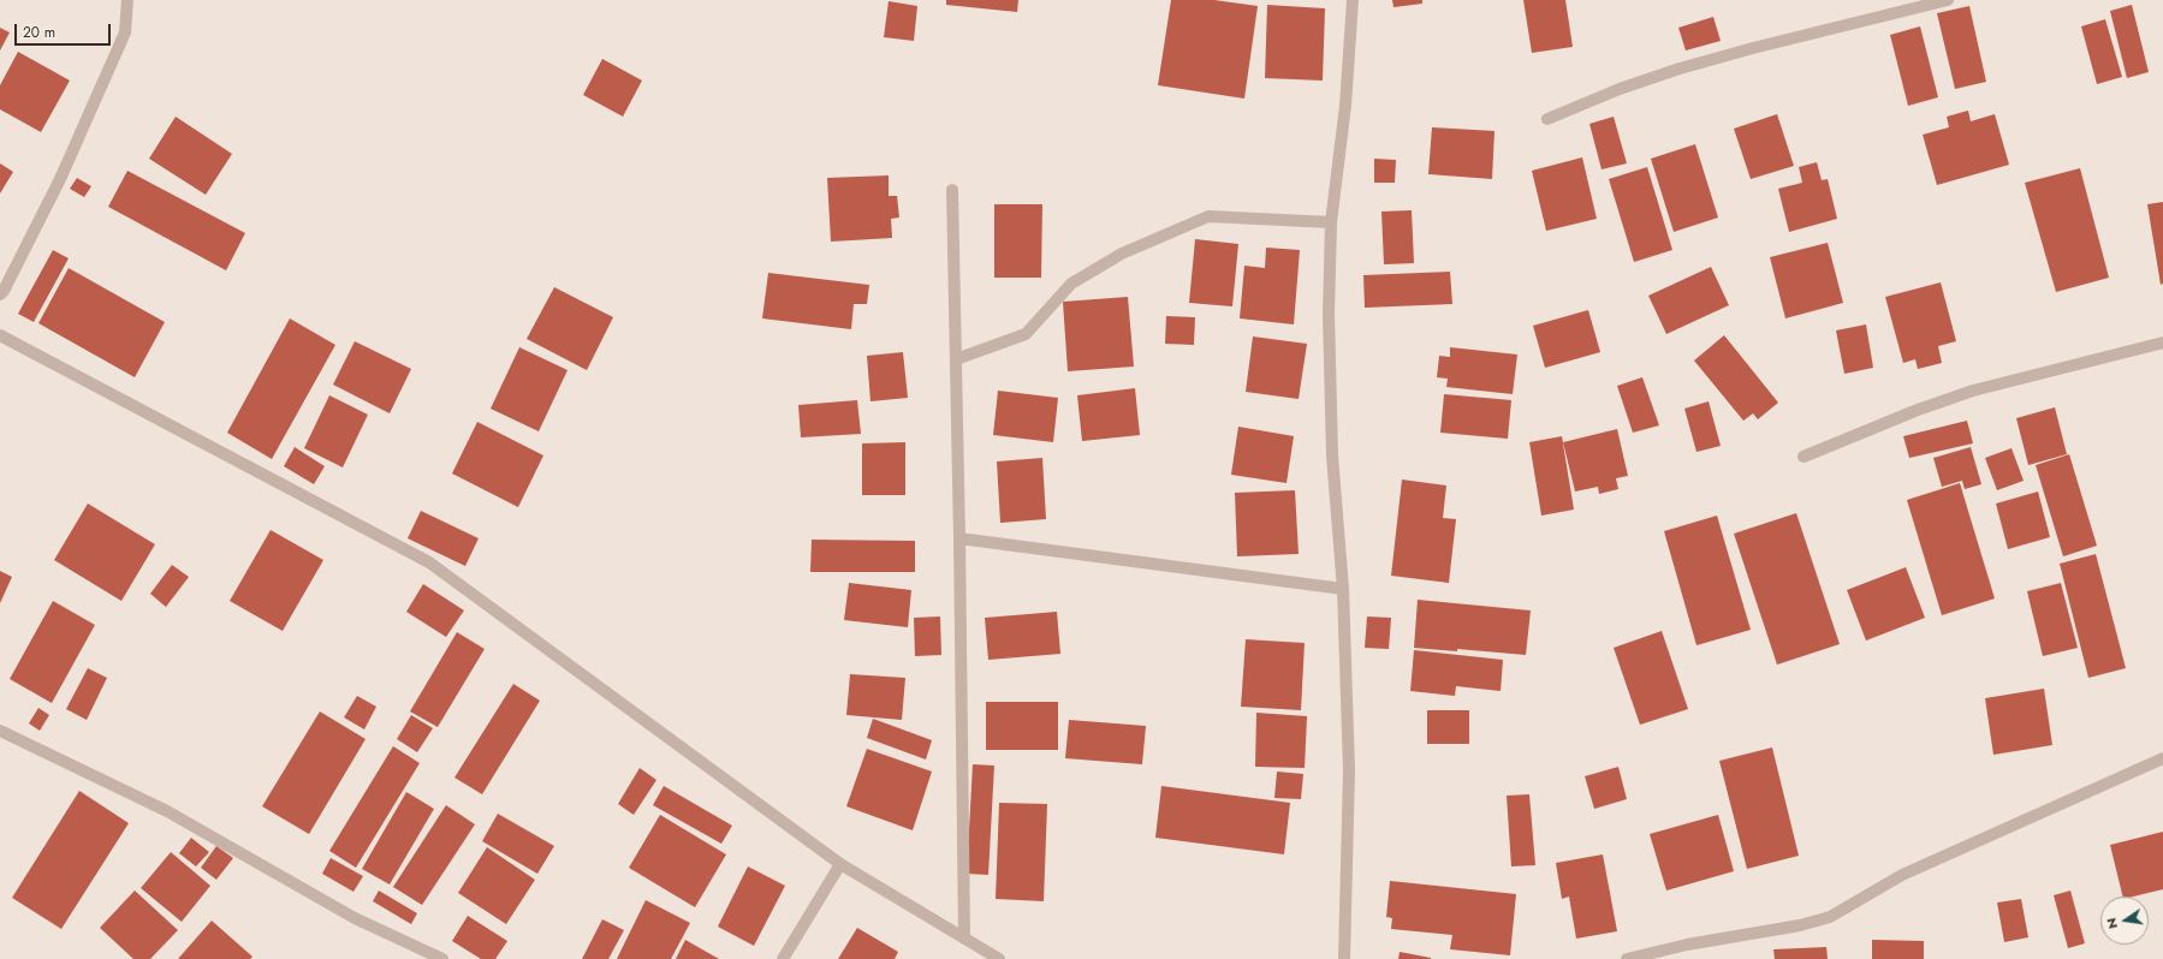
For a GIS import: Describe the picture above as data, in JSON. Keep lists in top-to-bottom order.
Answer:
{
  "scale_bar": "20 m",
  "north": "left"
}
